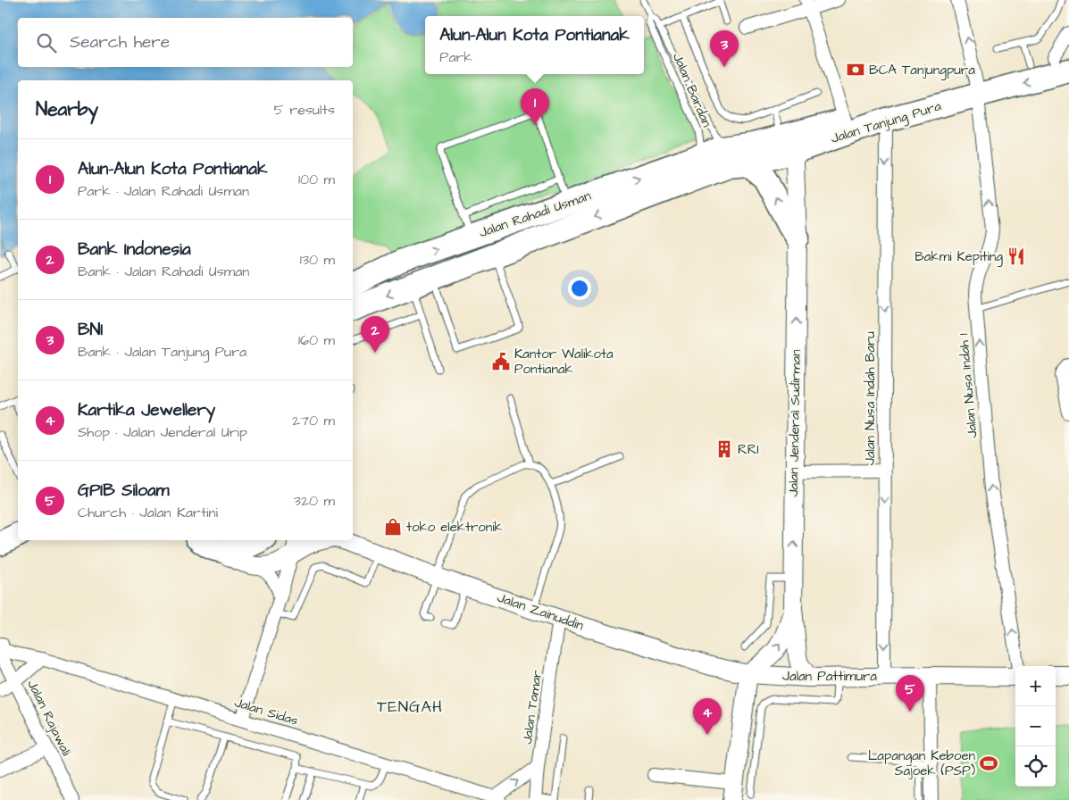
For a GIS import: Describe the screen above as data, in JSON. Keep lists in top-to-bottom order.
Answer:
{
  "streets": {
    "highway": ["Jalan Tanjung Pura", "Jalan Rahadi Usman"],
    "street": [
      "Jalan Nusa Indah 1",
      "Jalan Nusa Indah Baru",
      "Jalan Jenderal Sudirman",
      "Jalan Zainuddin",
      "Jalan Pattimura",
      "Jalan Tamar",
      "Jalan Sidas",
      "Jalan Rajawali"
    ],
    "lane": ["Jalan Bardan"]
  },
  "crossings": [
    ["Jalan Bardan", "Jalan Tanjung Pura"],
    ["Jalan Bardan", "Jalan Rahadi Usman"],
    ["Jalan Tanjung Pura", "Jalan Rahadi Usman"],
    ["Jalan Tanjung Pura", "Jalan Nusa Indah 1"],
    ["Jalan Tanjung Pura", "Jalan Nusa Indah Baru"],
    ["Jalan Tanjung Pura", "Jalan Jenderal Sudirman"],
    ["Jalan Nusa Indah Baru", "Jalan Pattimura"],
    ["Jalan Jenderal Sudirman", "Jalan Zainuddin"],
    ["Jalan Jenderal Sudirman", "Jalan Pattimura"],
    ["Jalan Zainuddin", "Jalan Pattimura"],
    ["Jalan Zainuddin", "Jalan Tamar"],
    ["Jalan Sidas", "Jalan Rajawali"]
  ],
  "one_way": ["Jalan Nusa Indah 1", "Jalan Nusa Indah Baru", "Jalan Jenderal Sudirman"],
  "districts": ["TENGAH"],
  "places": {
    "bank": ["BCA Tanjungpura"],
    "restaurant": ["Bakmi Kepiting"],
    "public building": ["Kantor Walikota Pontianak"],
    "building": ["RRI"],
    "shop": ["toko elektronik"],
    "sports": ["Lapangan Keboen Sajoek (PSP)"]
  },
  "page": {
    "popup": ["Alun-Alun Kota Pontianak", "Park"],
    "search": "Search here",
    "pins": [
      "3",
      "1",
      "2",
      "5",
      "4"
    ],
    "heading": ["Nearby", "5 results"],
    "list": [
      {
        "mark": "1",
        "name": "Alun-Alun Kota Pontianak",
        "note": "Park · Jalan Rahadi Usman",
        "value": "100 m"
      },
      {
        "mark": "2",
        "name": "Bank Indonesia",
        "note": "Bank · Jalan Rahadi Usman",
        "value": "130 m"
      },
      {
        "mark": "3",
        "name": "BNI",
        "note": "Bank · Jalan Tanjung Pura",
        "value": "160 m"
      },
      {
        "mark": "4",
        "name": "Kartika Jewellery",
        "note": "Shop · Jalan Jenderal Urip",
        "value": "270 m"
      },
      {
        "mark": "5",
        "name": "GPIB Siloam",
        "note": "Church · Jalan Kartini",
        "value": "320 m"
      }
    ],
    "map_buttons": ["+", "−"]
  }
}
